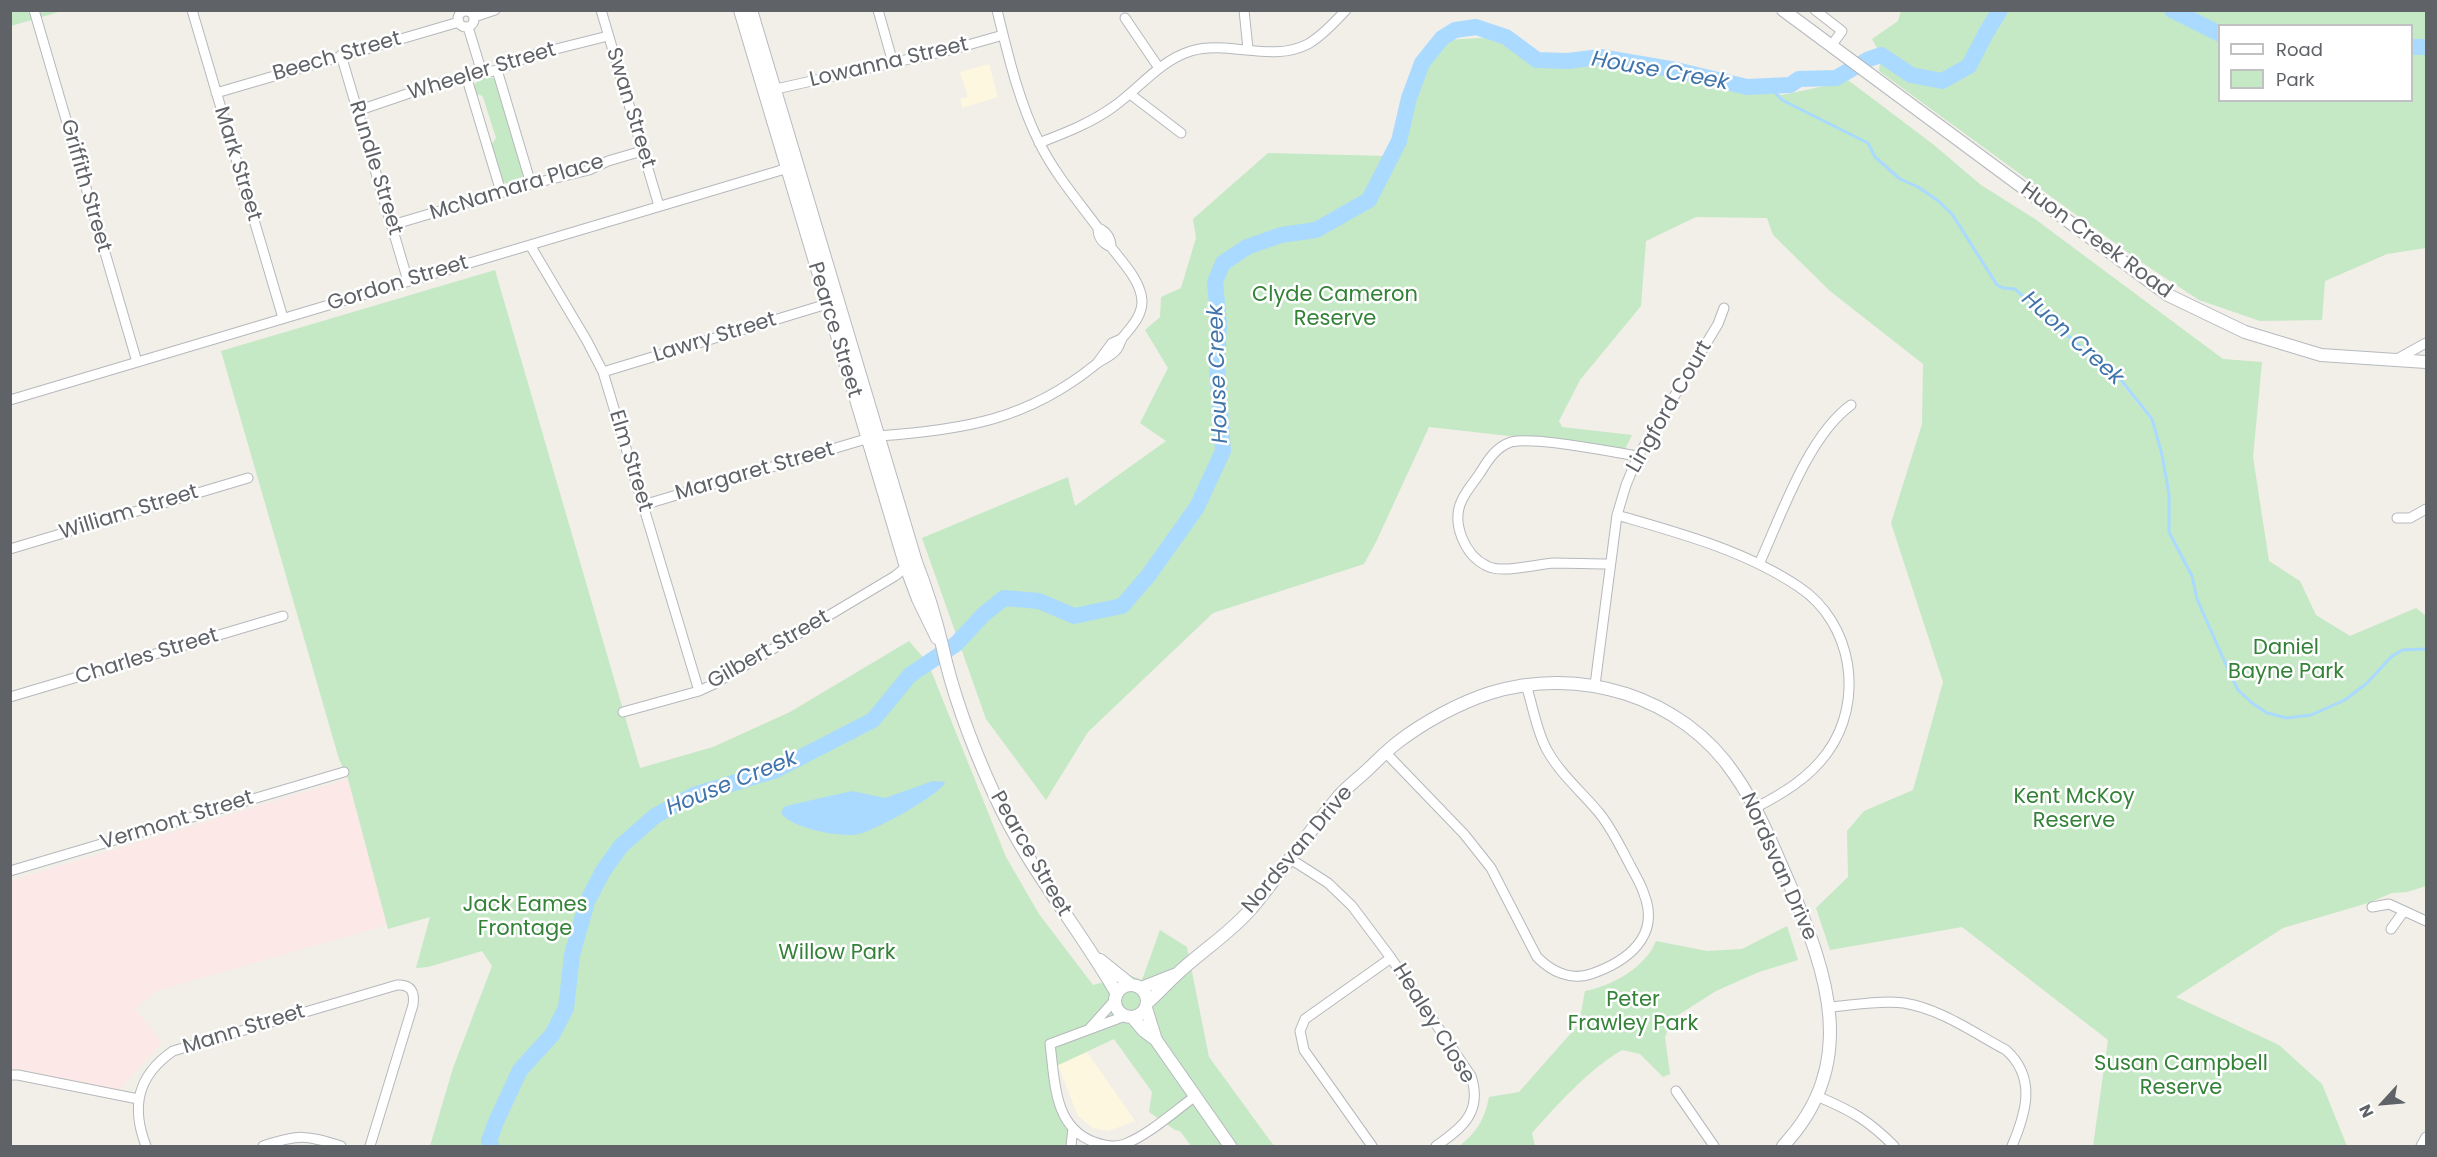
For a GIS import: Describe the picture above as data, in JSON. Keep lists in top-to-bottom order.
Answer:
{
  "streets": {
    "street": [
      "Beech Street",
      "Lowanna Street",
      "Wheeler Street",
      "Swan Street",
      "Mark Street",
      "Rundle Street",
      "Griffith Street",
      "McNamara Place",
      "Huon Creek Road",
      "Gordon Street",
      "Pearce Street",
      "Lawry Street",
      "Lingford Court",
      "Elm Street",
      "Margaret Street",
      "William Street",
      "Gilbert Street",
      "Charles Street",
      "Vermont Street",
      "Nordsvan Drive",
      "Healey Close",
      "Mann Street"
    ]
  },
  "crossings": [
    ["Beech Street", "Mark Street"],
    ["Beech Street", "Rundle Street"],
    ["Lowanna Street", "Pearce Street"],
    ["Lowanna Street", "Margaret Street"],
    ["Wheeler Street", "Swan Street"],
    ["Wheeler Street", "Rundle Street"],
    ["Swan Street", "McNamara Place"],
    ["Swan Street", "Gordon Street"],
    ["Mark Street", "Gordon Street"],
    ["Rundle Street", "McNamara Place"],
    ["Rundle Street", "Gordon Street"],
    ["Griffith Street", "Gordon Street"],
    ["Gordon Street", "Pearce Street"],
    ["Gordon Street", "Elm Street"],
    ["Pearce Street", "Lawry Street"],
    ["Pearce Street", "Margaret Street"],
    ["Pearce Street", "Gilbert Street"],
    ["Pearce Street", "Nordsvan Drive"],
    ["Lawry Street", "Elm Street"],
    ["Lingford Court", "Nordsvan Drive"],
    ["Elm Street", "Margaret Street"],
    ["Elm Street", "Gilbert Street"],
    ["Nordsvan Drive", "Healey Close"]
  ],
  "water": ["House Creek", "Huon Creek"],
  "parks": [
    "Clyde Cameron Reserve",
    "Daniel Bayne Park",
    "Kent McKoy Reserve",
    "Jack Eames Frontage",
    "Willow Park",
    "Peter Frawley Park",
    "Susan Campbell Reserve"
  ],
  "legend": ["Road", "Park"],
  "north": "bottom left"
}
